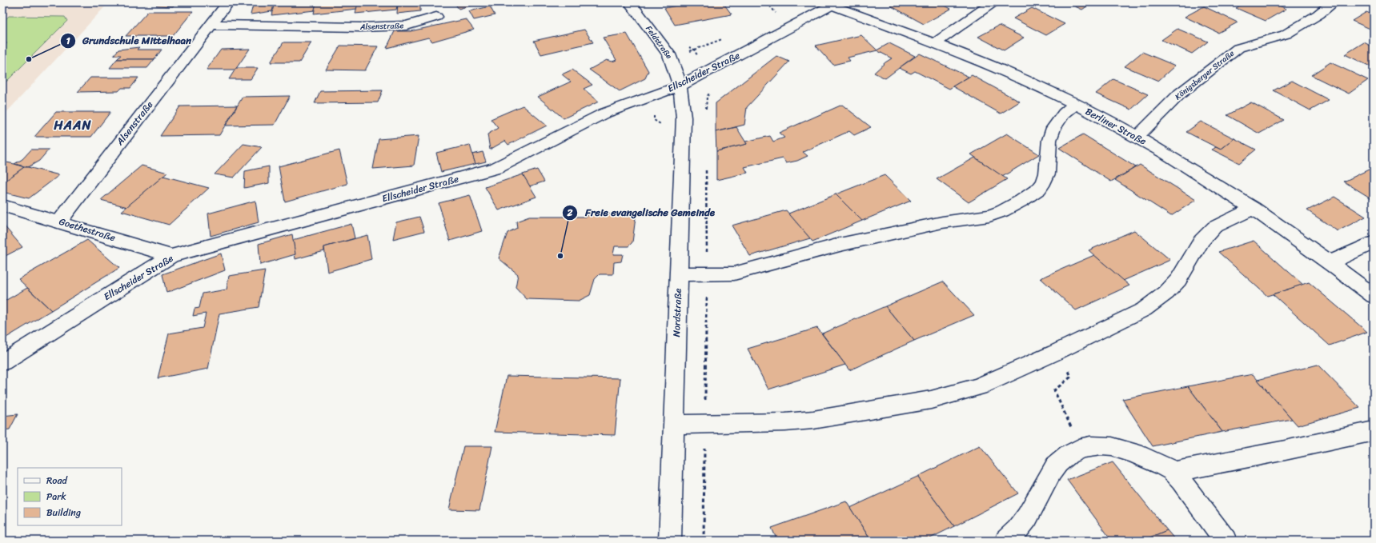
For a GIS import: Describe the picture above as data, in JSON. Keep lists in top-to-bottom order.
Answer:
{
  "streets": {
    "street": [
      "Alsenstraße",
      "Feldstraße",
      "Ellscheider Straße",
      "Königsberger Straße",
      "Berliner Straße",
      "Goethestraße",
      "Nordstraße"
    ]
  },
  "crossings": [
    ["Alsenstraße", "Goethestraße"],
    ["Feldstraße", "Ellscheider Straße"],
    ["Feldstraße", "Nordstraße"],
    ["Ellscheider Straße", "Berliner Straße"],
    ["Ellscheider Straße", "Goethestraße"],
    ["Ellscheider Straße", "Nordstraße"],
    ["Königsberger Straße", "Berliner Straße"]
  ],
  "districts": ["HAAN"],
  "places": ["Grundschule Mittelhaan", "Freie evangelische Gemeinde"],
  "legend": ["Road", "Park", "Building"]
}
